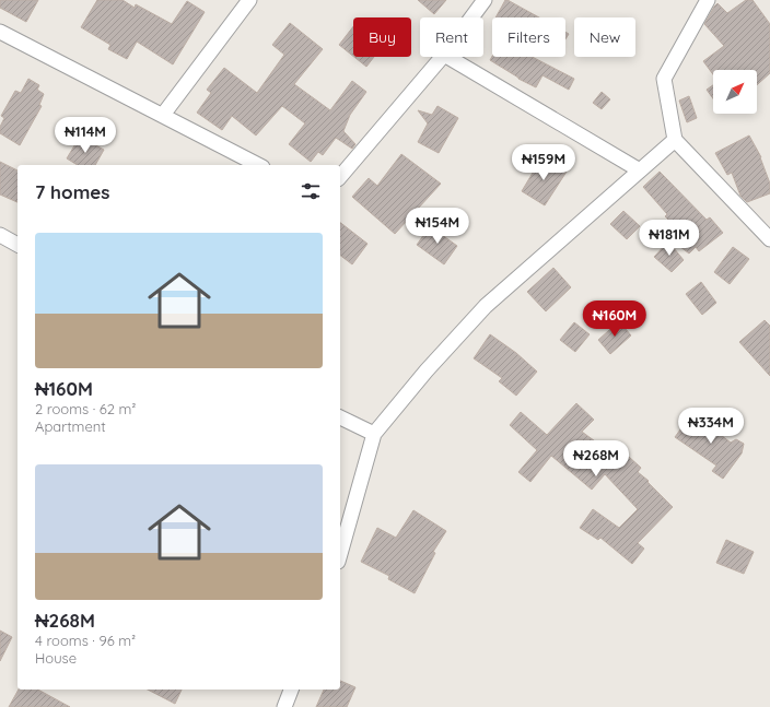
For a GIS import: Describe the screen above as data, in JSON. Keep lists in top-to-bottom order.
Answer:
{
  "north": "top right",
  "page": {
    "chip": [
      "Buy",
      "Rent",
      "Filters",
      "New"
    ],
    "price": [
      "₦114M",
      "₦159M",
      "₦154M",
      "₦181M",
      "₦160M",
      "₦334M",
      "₦268M"
    ],
    "heading": "7 homes",
    "list": [
      {
        "name": "₦160M",
        "note": "2 rooms · 62 m² · Apartment"
      },
      {
        "name": "₦268M",
        "note": "4 rooms · 96 m² · House"
      }
    ]
  }
}
